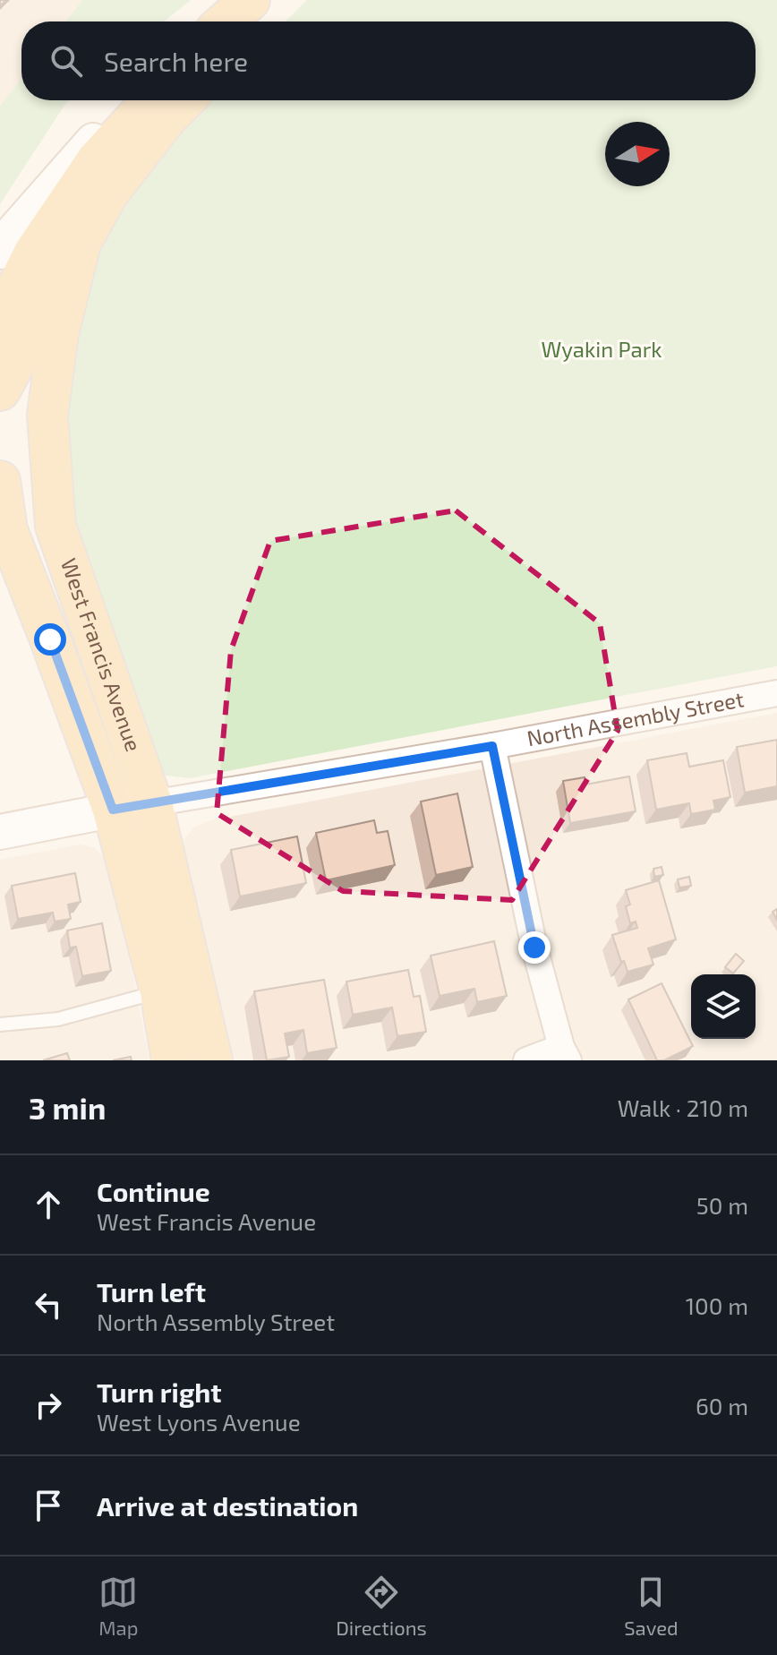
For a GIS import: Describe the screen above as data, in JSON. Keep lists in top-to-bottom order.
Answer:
{
  "streets": {
    "main road": ["West Francis Avenue", "North Assembly Street"]
  },
  "crossings": [
    ["West Francis Avenue", "North Assembly Street"]
  ],
  "parks": ["Wyakin Park"],
  "north": "right",
  "page": {
    "search": "Search here",
    "heading": ["3 min", "Walk · 210 m"],
    "list": [
      ["Continue", "West Francis Avenue", "50 m"],
      ["Turn left", "North Assembly Street", "100 m"],
      ["Turn right", "West Lyons Avenue", "60 m"],
      "Arrive at destination"
    ],
    "nav": ["Map", "Directions", "Saved"]
  }
}
